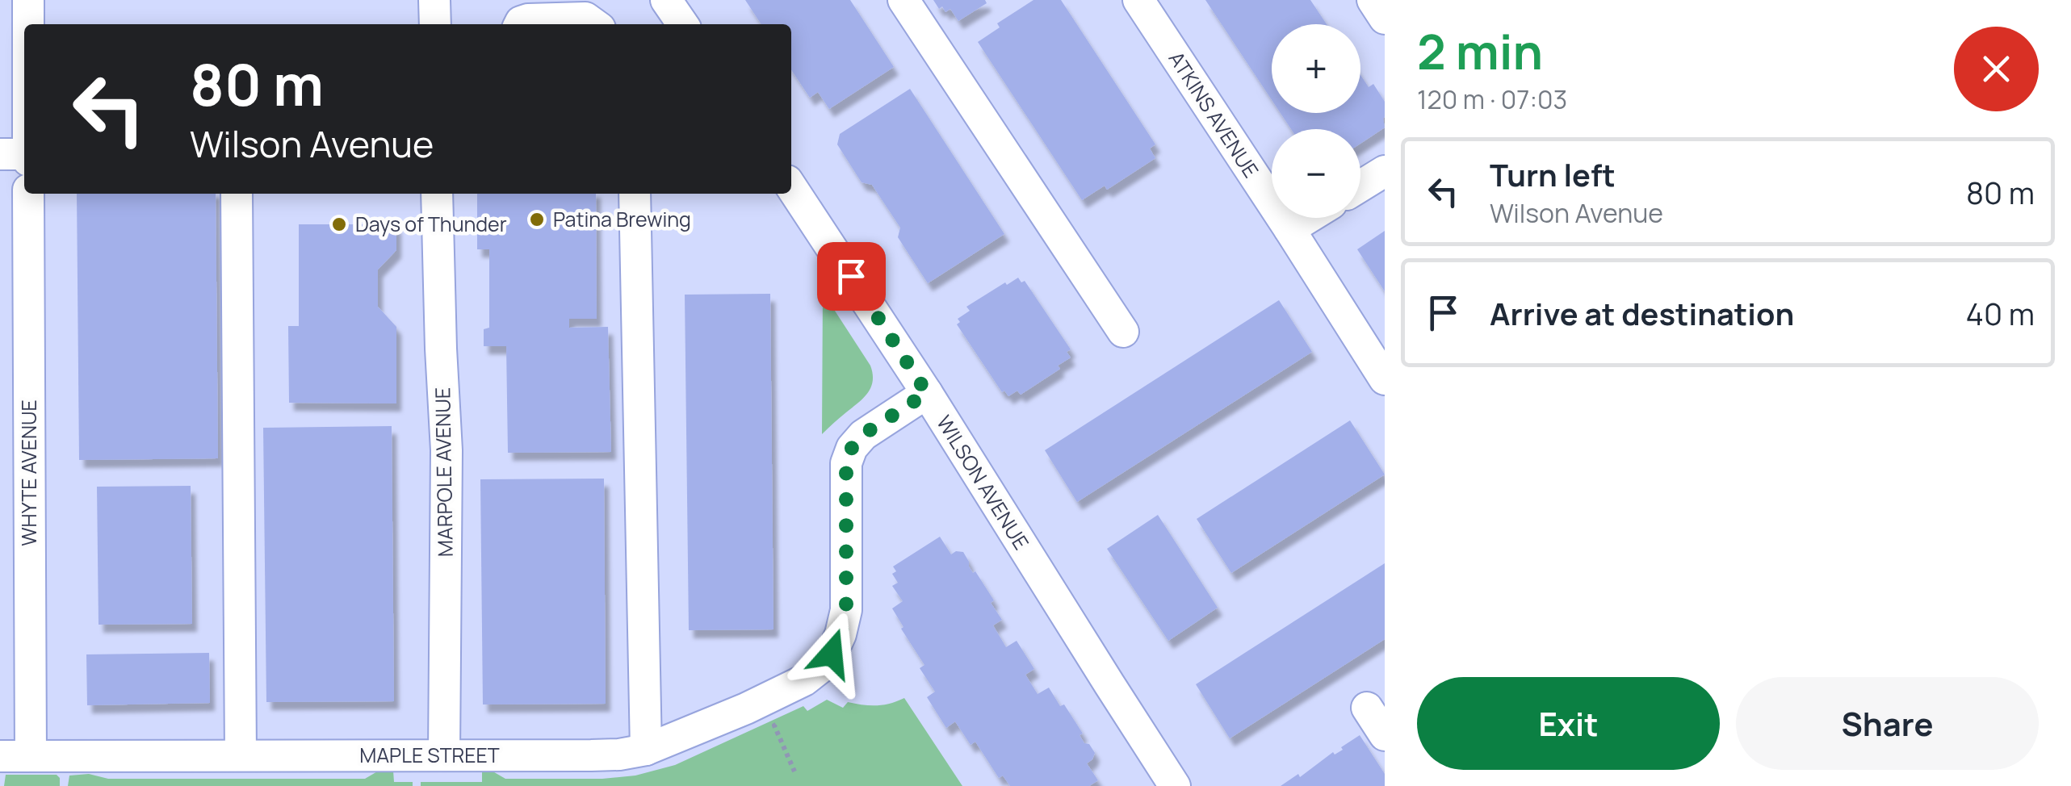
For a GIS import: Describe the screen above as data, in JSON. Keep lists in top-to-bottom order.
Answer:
{
  "streets": {
    "street": [
      "ATKINS AVENUE",
      "MARPOLE AVENUE",
      "WHYTE AVENUE",
      "WILSON AVENUE",
      "MAPLE STREET"
    ]
  },
  "crossings": [
    ["MARPOLE AVENUE", "MAPLE STREET"],
    ["WHYTE AVENUE", "MAPLE STREET"],
    ["WILSON AVENUE", "MAPLE STREET"]
  ],
  "places": ["Patina Brewing", "Days of Thunder"],
  "page": {
    "heading": ["2 min", "120 m · 07:03"],
    "map_buttons": ["+", "−"],
    "turn": ["80 m", "Wilson Avenue"],
    "list": [
      {
        "name": "Turn left",
        "note": "Wilson Avenue",
        "value": "80 m"
      },
      {
        "name": "Arrive at destination",
        "value": "40 m"
      }
    ],
    "buttons": ["Exit", "Share"]
  }
}
